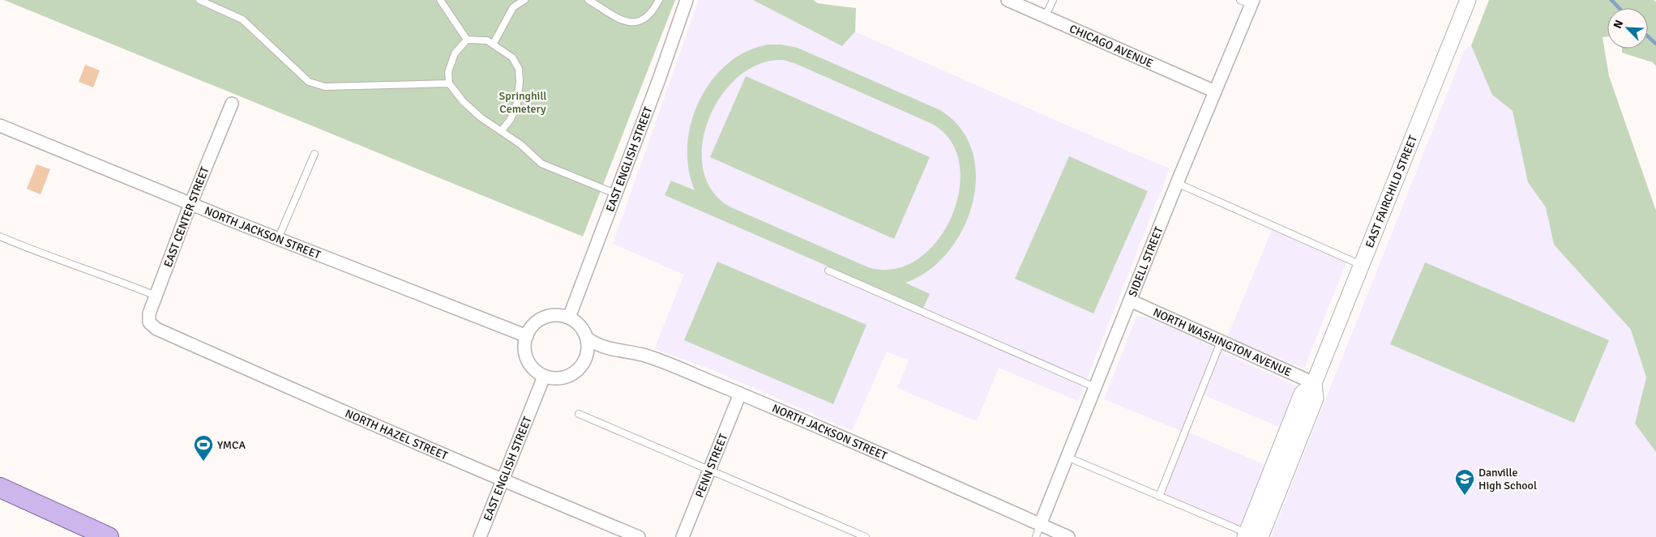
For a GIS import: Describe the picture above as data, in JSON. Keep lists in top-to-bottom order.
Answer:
{
  "streets": {
    "street": [
      "CHICAGO AVENUE",
      "EAST ENGLISH STREET",
      "EAST FAIRCHILD STREET",
      "EAST CENTER STREET",
      "NORTH JACKSON STREET",
      "SIDELL STREET",
      "NORTH WASHINGTON AVENUE",
      "NORTH HAZEL STREET",
      "PENN STREET"
    ]
  },
  "crossings": [
    ["CHICAGO AVENUE", "SIDELL STREET"],
    ["EAST ENGLISH STREET", "NORTH JACKSON STREET"],
    ["EAST ENGLISH STREET", "NORTH HAZEL STREET"],
    ["EAST FAIRCHILD STREET", "NORTH WASHINGTON AVENUE"],
    ["EAST CENTER STREET", "NORTH JACKSON STREET"],
    ["EAST CENTER STREET", "NORTH HAZEL STREET"],
    ["NORTH JACKSON STREET", "SIDELL STREET"],
    ["NORTH JACKSON STREET", "PENN STREET"],
    ["SIDELL STREET", "NORTH WASHINGTON AVENUE"]
  ],
  "parks": ["Springhill Cemetery"],
  "places": {
    "sports": ["YMCA"],
    "school or university": ["Danville High School"]
  },
  "north": "top left"
}
